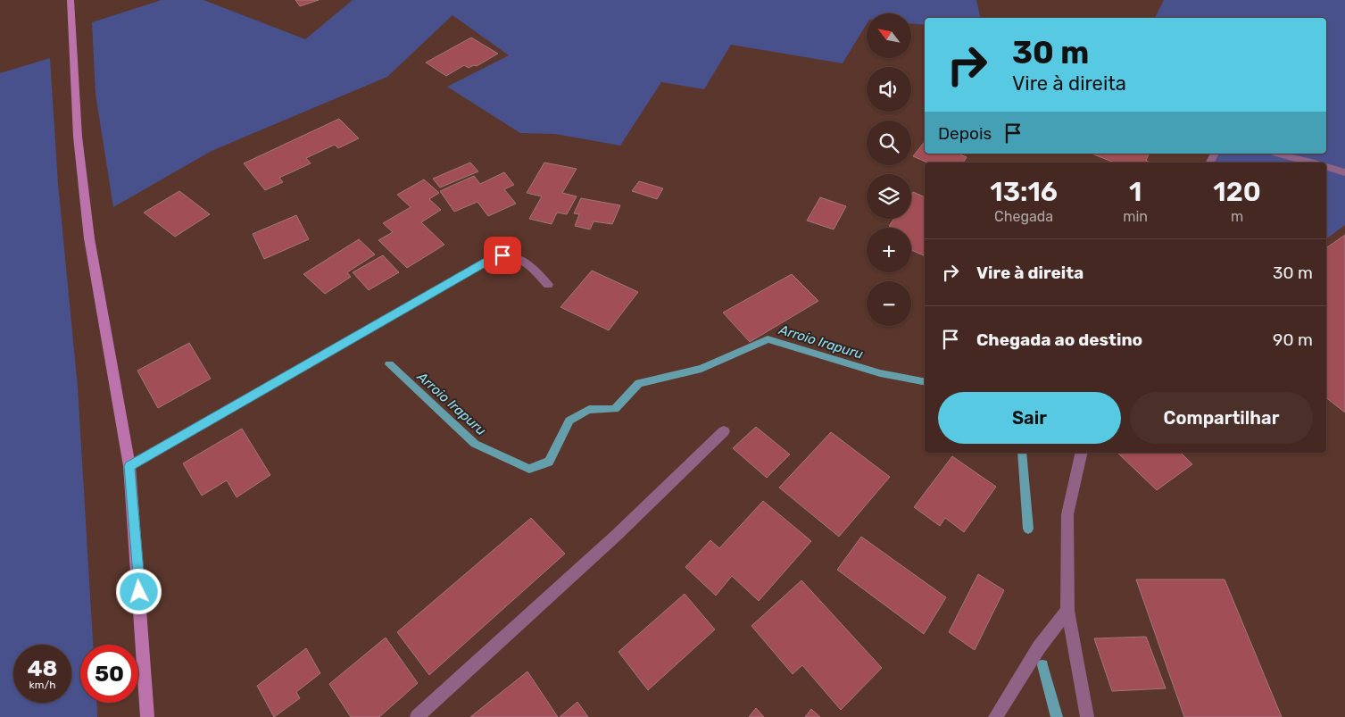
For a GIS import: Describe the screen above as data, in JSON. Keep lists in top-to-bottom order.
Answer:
{
  "water": ["Arroio Irapuru"],
  "north": "top left",
  "page": {
    "map_buttons": ["+", "−"],
    "turn": ["30 m", "Vire à direita"],
    "then": "Depois",
    "eta": [
      "13:16",
      "Chegada",
      "1",
      "min",
      "120",
      "m"
    ],
    "list": [
      {
        "name": "Vire à direita",
        "value": "30 m"
      },
      {
        "name": "Chegada ao destino",
        "value": "90 m"
      }
    ],
    "buttons": ["Sair", "Compartilhar"],
    "speed": "48 km/h",
    "limit": "50"
  }
}
